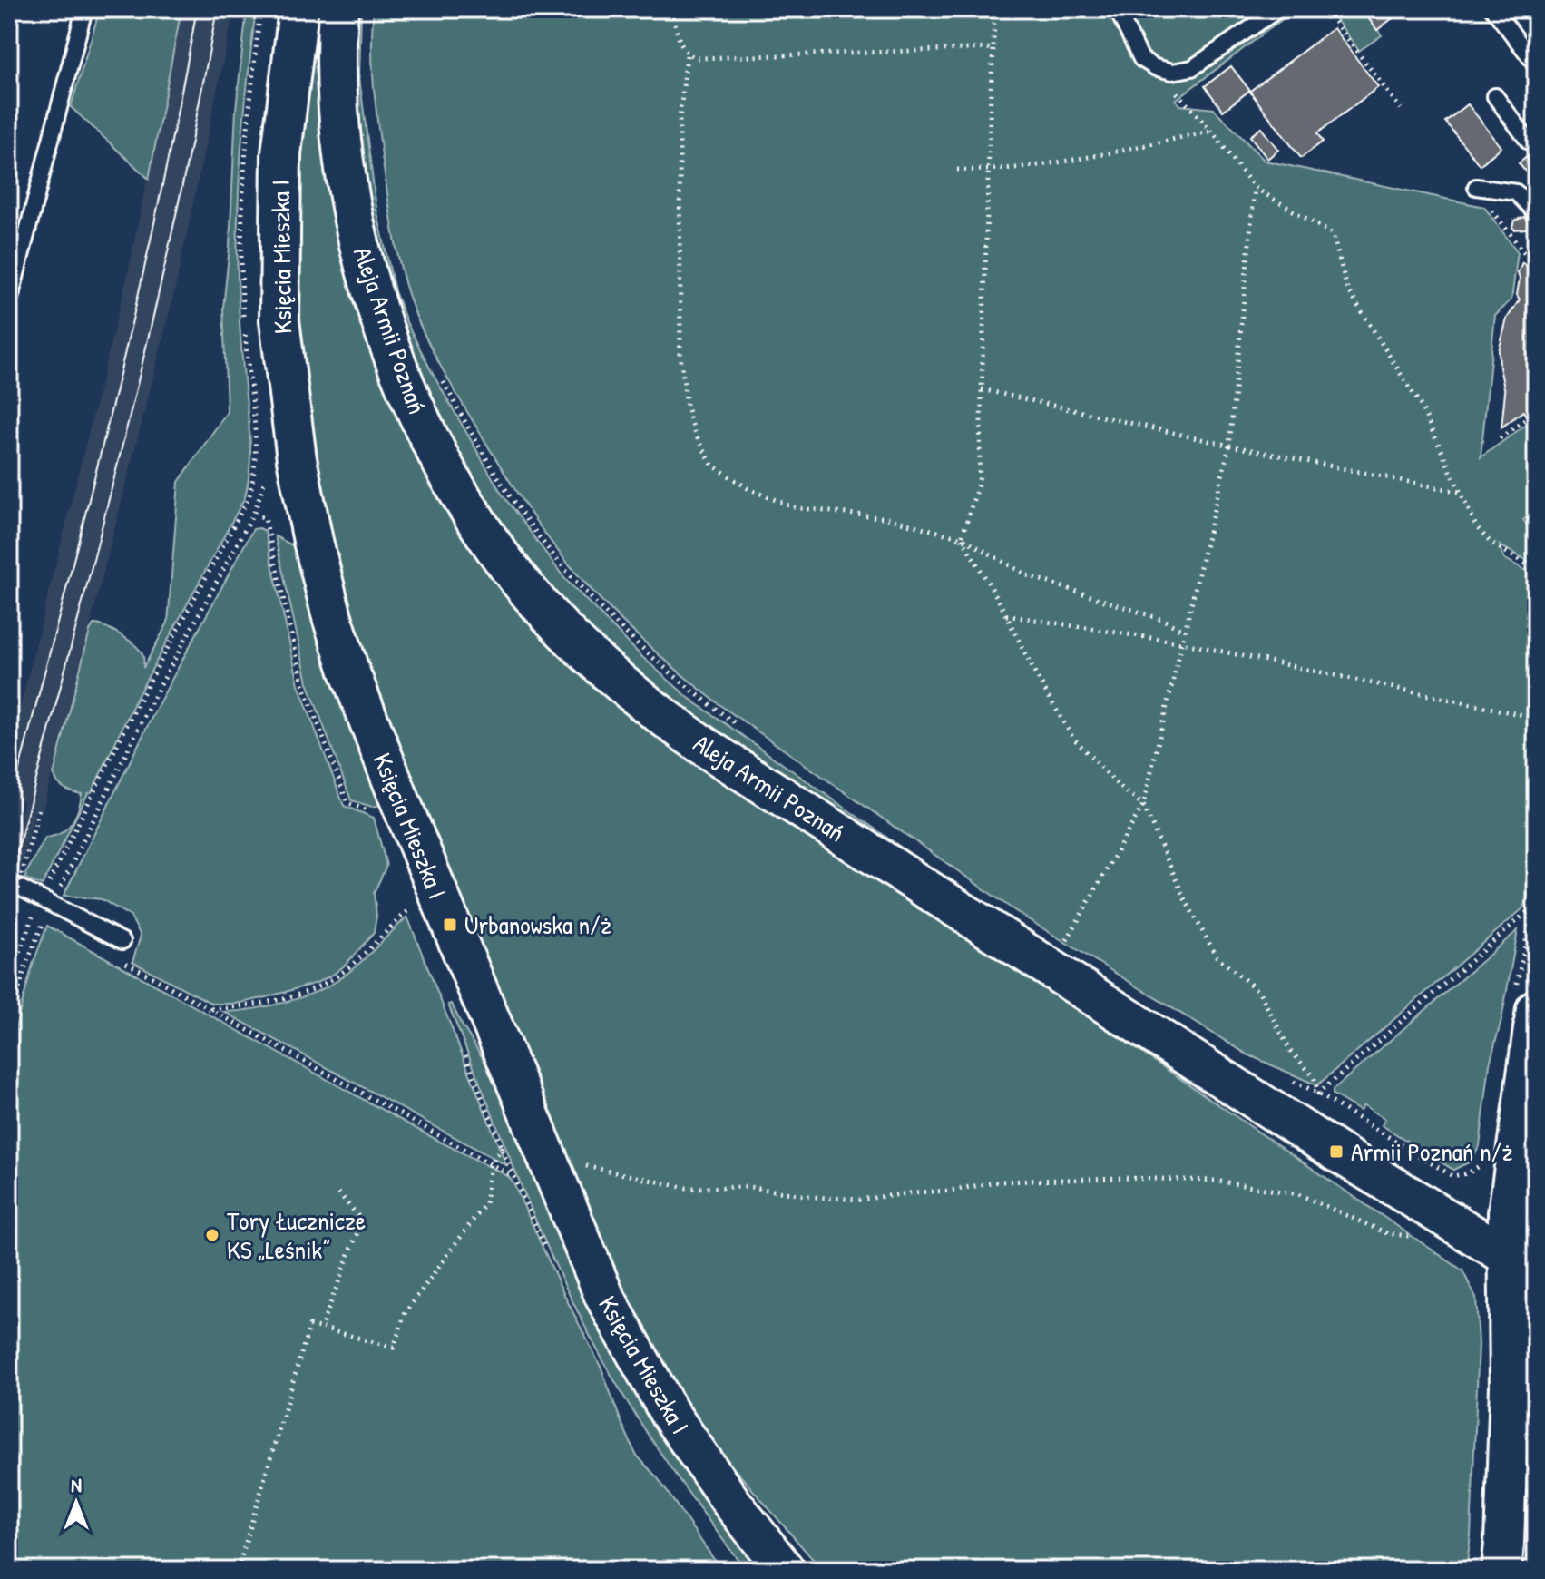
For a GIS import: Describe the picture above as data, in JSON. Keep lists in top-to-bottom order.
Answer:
{
  "streets": {
    "street": ["Księcia Mieszka I", "Aleja Armii Poznań"]
  },
  "places": {
    "transit": ["Urbanowska n/ż", "Armii Poznań n/ż"],
    "other": ["Tory Łucznicze KS „Leśnik”"]
  },
  "north": "top"
}
